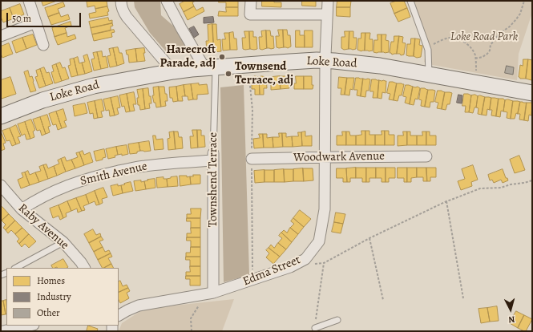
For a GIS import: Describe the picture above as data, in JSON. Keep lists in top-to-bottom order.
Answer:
{
  "streets": {
    "street": [
      "Loke Road",
      "Woodwark Avenue",
      "Smith Avenue",
      "Townshend Terrace",
      "Raby Avenue",
      "Edma Street"
    ]
  },
  "crossings": [
    ["Loke Road", "Townshend Terrace"],
    ["Loke Road", "Edma Street"],
    ["Woodwark Avenue", "Edma Street"],
    ["Smith Avenue", "Townshend Terrace"],
    ["Smith Avenue", "Raby Avenue"],
    ["Townshend Terrace", "Edma Street"]
  ],
  "parks": ["Loke Road Park"],
  "places": ["Harecroft Parade, adj", "Townsend Terrace, adj"],
  "legend": ["Homes", "Industry", "Other"],
  "scale_bar": "50 m",
  "north": "bottom"
}
